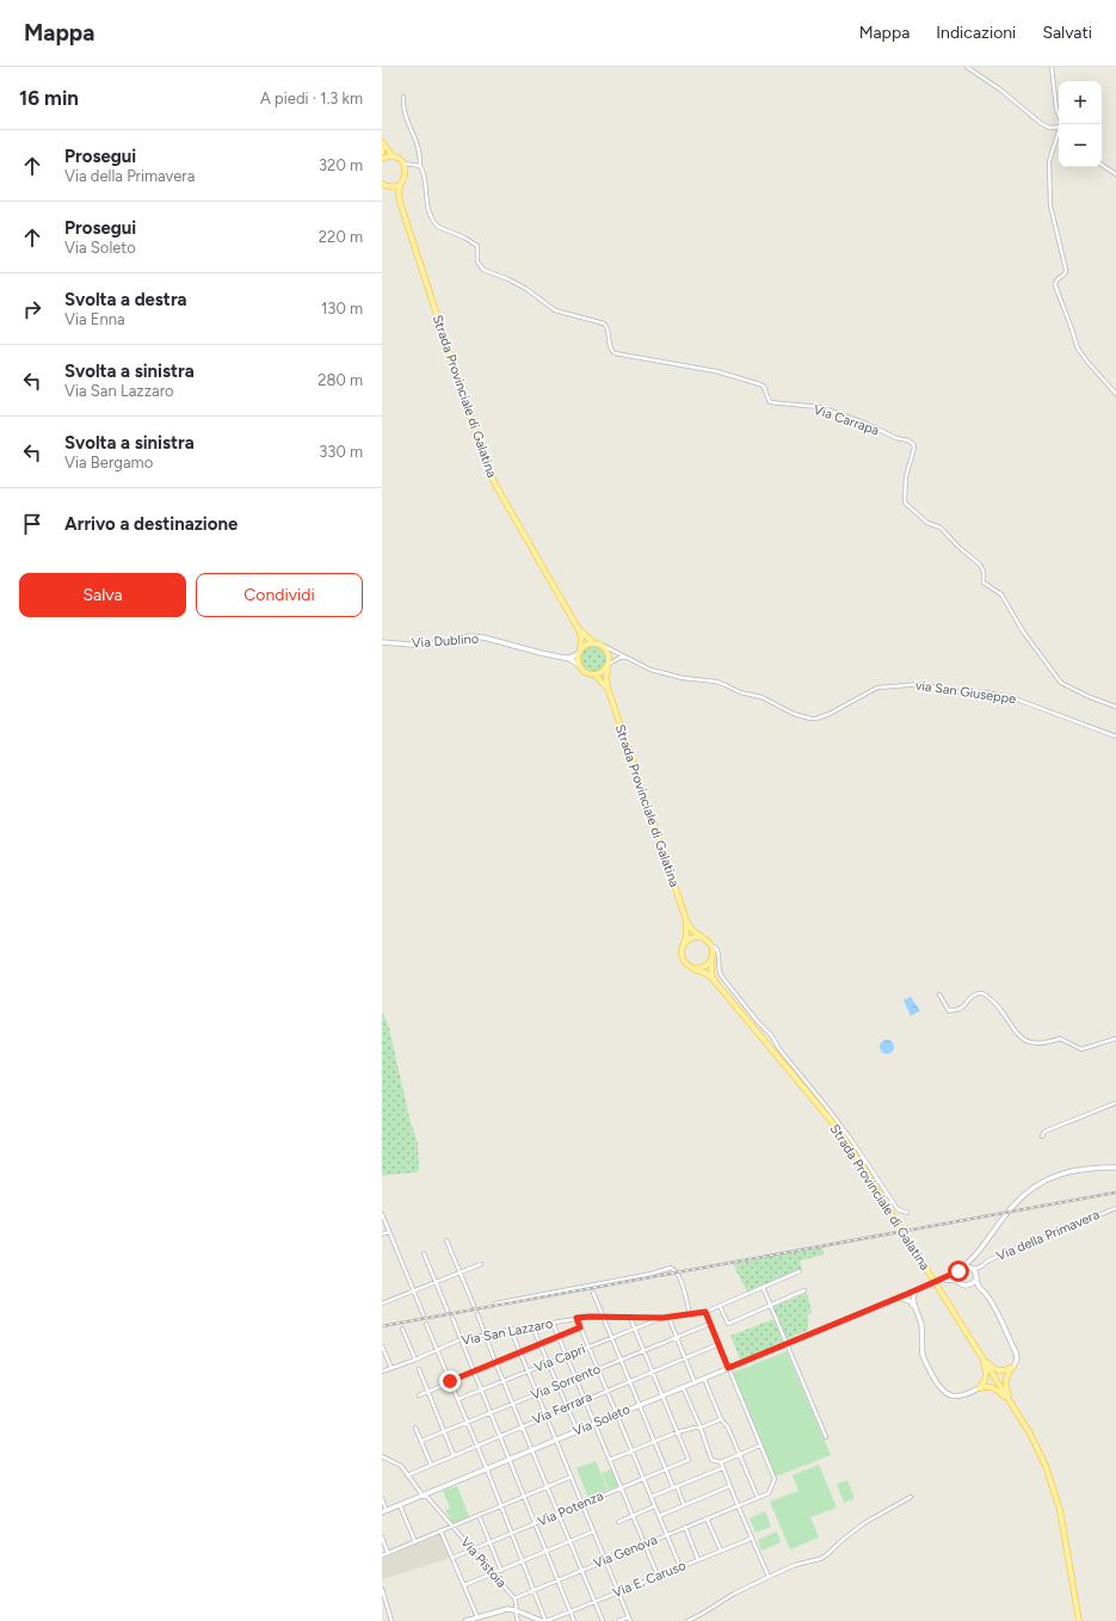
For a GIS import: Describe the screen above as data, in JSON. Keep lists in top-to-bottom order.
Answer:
{
  "streets": {
    "main road": ["Strada Provinciale di Galatina"],
    "street": [
      "Via Carrapa",
      "Via Dublino",
      "via San Giuseppe",
      "Via della Primavera",
      "Via San Lazzaro",
      "Via Capri",
      "Via Sorrento",
      "Via Ferrara",
      "Via Soleto",
      "Via Potenza",
      "Via Genova",
      "Via Pistoia",
      "Via E. Caruso"
    ]
  },
  "crossings": [
    ["Strada Provinciale di Galatina", "Via Dublino"],
    ["Strada Provinciale di Galatina", "via San Giuseppe"],
    ["Via Dublino", "via San Giuseppe"],
    ["Via San Lazzaro", "Via Capri"],
    ["Via Ferrara", "Via Pistoia"],
    ["Via Soleto", "Via Pistoia"],
    ["Via Potenza", "Via Pistoia"],
    ["Via Genova", "Via Pistoia"]
  ],
  "page": {
    "header": "Mappa",
    "nav": ["Mappa", "Indicazioni", "Salvati"],
    "heading": ["16 min", "A piedi · 1.3 km"],
    "map_buttons": ["+", "−"],
    "list": [
      ["Prosegui", "Via della Primavera", "320 m"],
      ["Prosegui", "Via Soleto", "220 m"],
      ["Svolta a destra", "Via Enna", "130 m"],
      ["Svolta a sinistra", "Via San Lazzaro", "280 m"],
      ["Svolta a sinistra", "Via Bergamo", "330 m"],
      "Arrivo a destinazione"
    ],
    "buttons": ["Salva", "Condividi"]
  }
}
